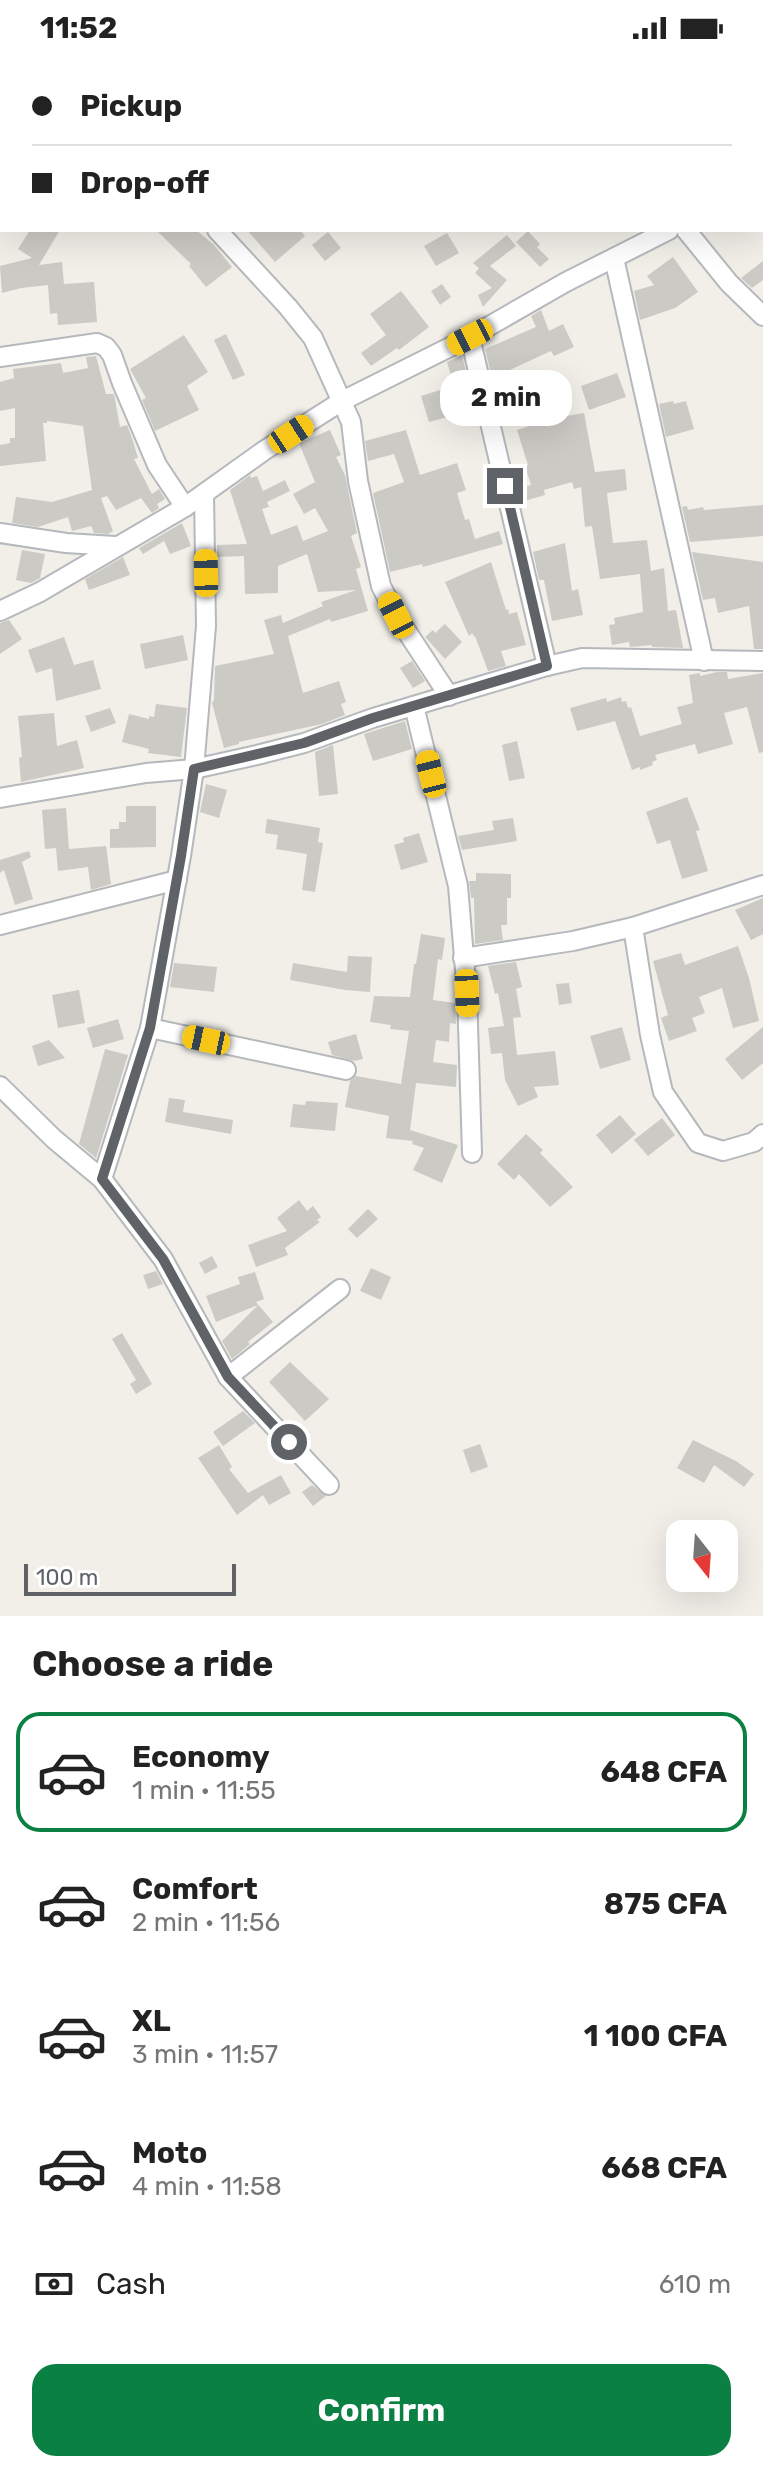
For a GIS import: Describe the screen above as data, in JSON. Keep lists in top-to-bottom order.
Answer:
{
  "scale_bar": "100 m",
  "north": "bottom",
  "page": {
    "status": "11:52",
    "banner": ["Pickup", "Drop-off"],
    "bubble": "2 min",
    "scale": "100 m",
    "heading": "Choose a ride",
    "list": [
      {
        "name": "Economy",
        "note": "1 min · 11:55",
        "value": "648 CFA"
      },
      {
        "name": "Comfort",
        "note": "2 min · 11:56",
        "value": "875 CFA"
      },
      {
        "name": "XL",
        "note": "3 min · 11:57",
        "value": "1 100 CFA"
      },
      {
        "name": "Moto",
        "note": "4 min · 11:58",
        "value": "668 CFA"
      }
    ],
    "pay": ["Cash", "610 m"],
    "buttons": "Confirm"
  }
}
